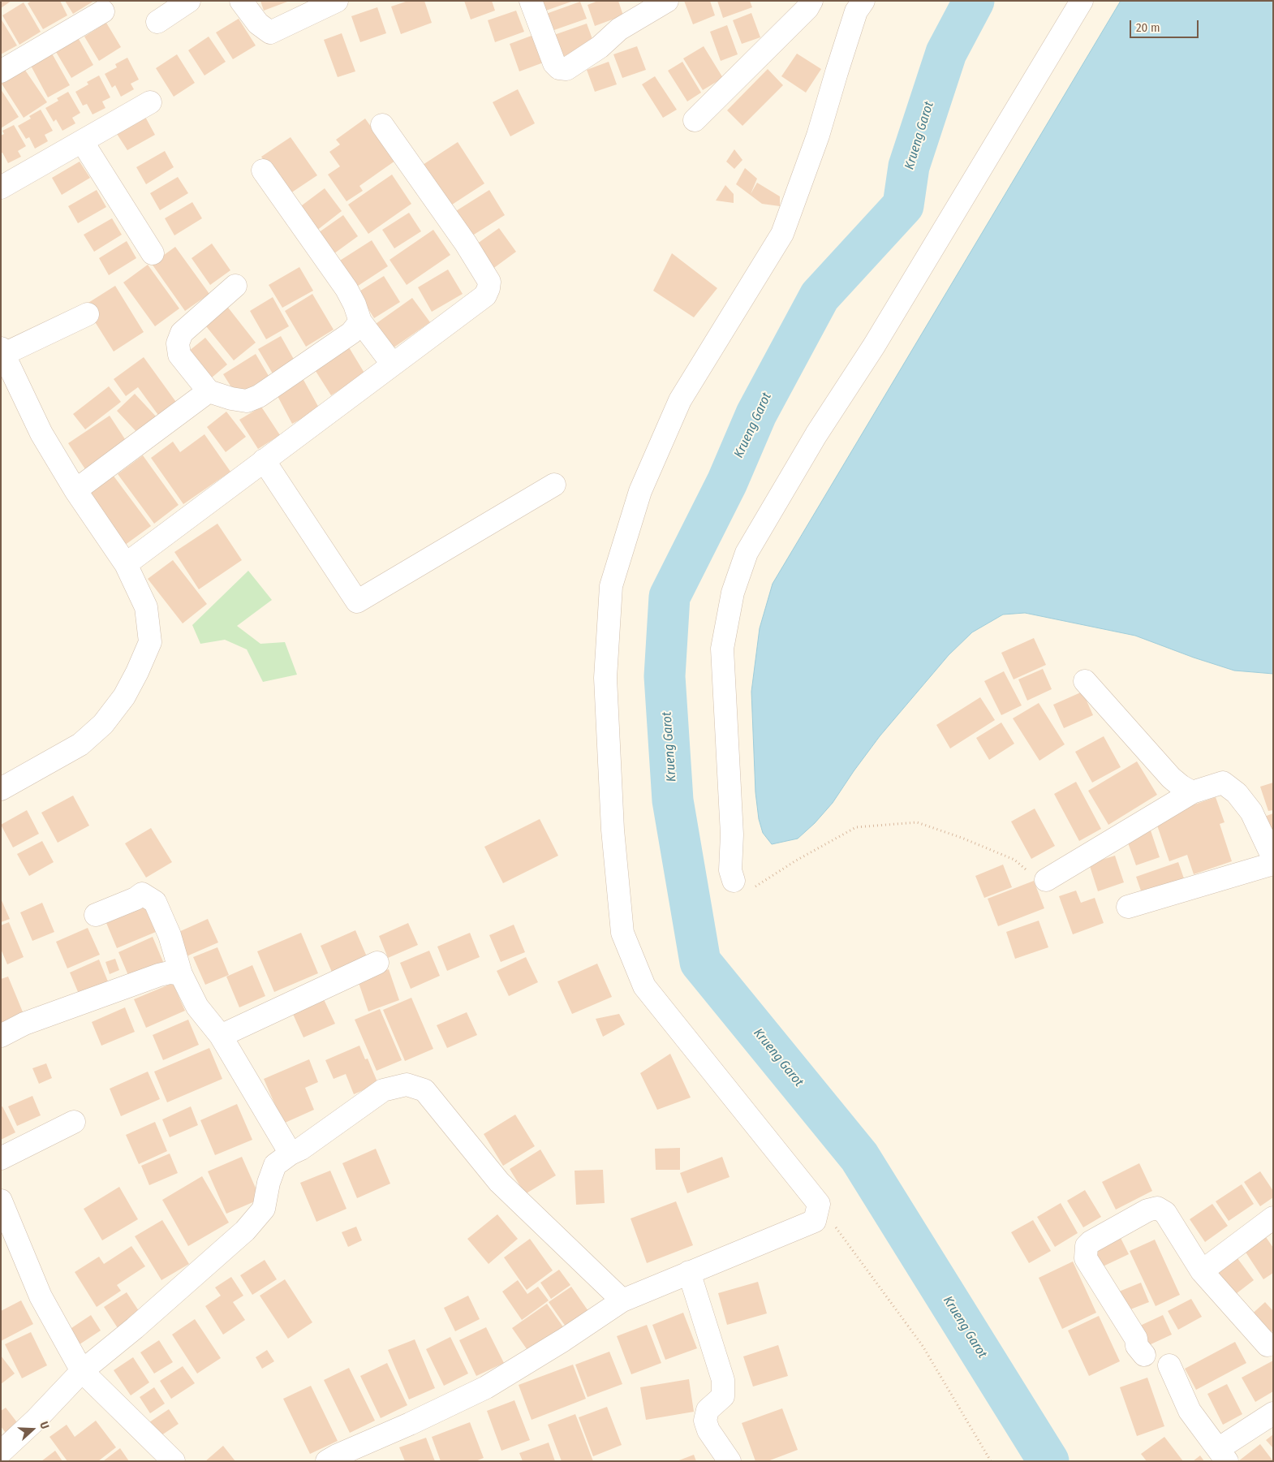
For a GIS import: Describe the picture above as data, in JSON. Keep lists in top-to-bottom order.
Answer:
{
  "water": ["Krueng Garot"],
  "scale_bar": "20 m",
  "north": "right"
}
